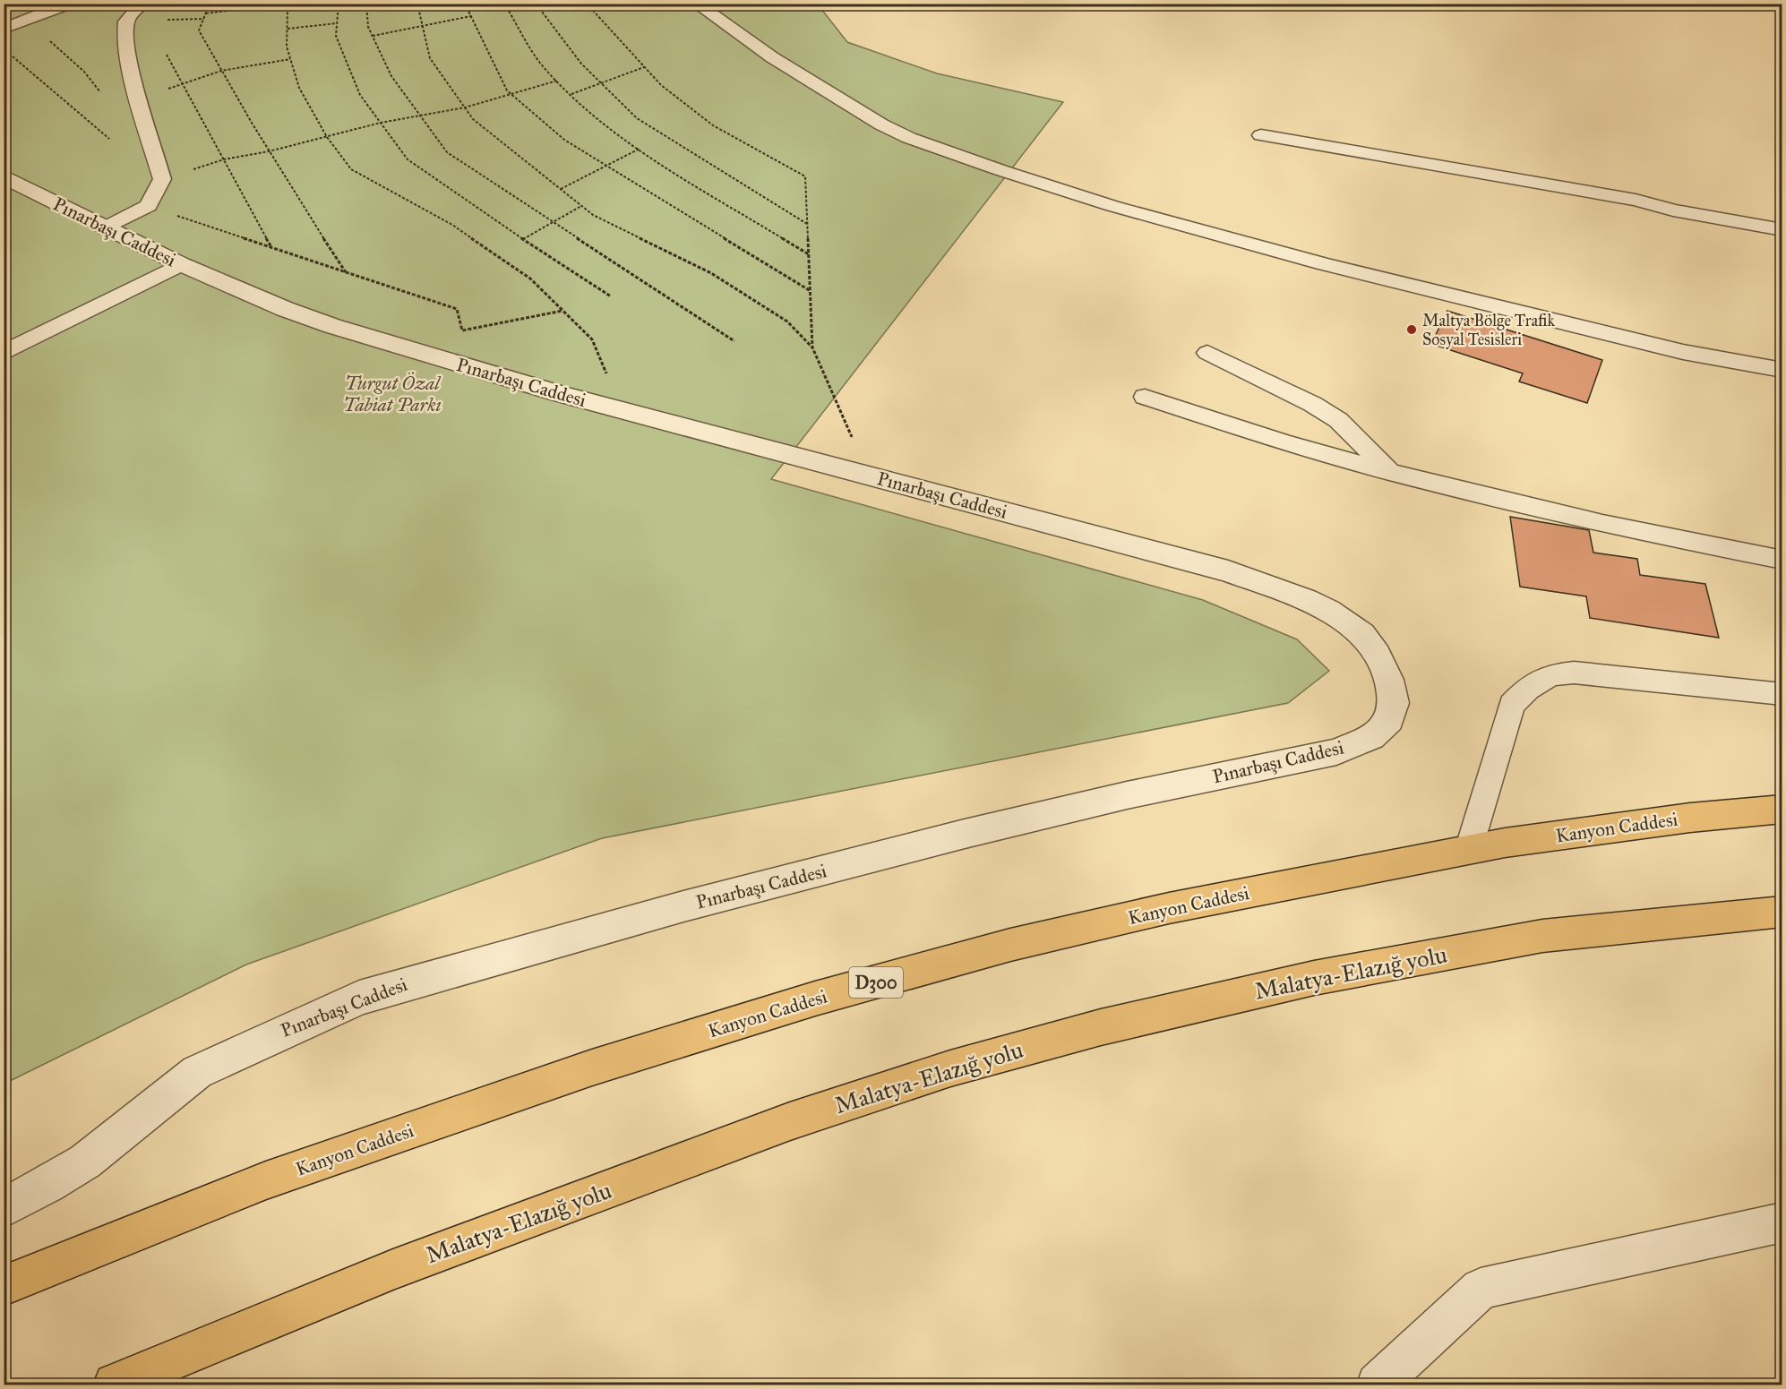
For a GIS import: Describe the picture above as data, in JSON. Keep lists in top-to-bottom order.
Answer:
{
  "streets": {
    "highway": ["Kanyon Caddesi", "Malatya-Elazığ yolu", "D300"],
    "street": ["Pınarbaşı Caddesi"]
  },
  "parks": ["Turgut Özal Tabiat Parkı"],
  "places": ["Maltya Bölge Trafik Sosyal Tesisleri"]
}
